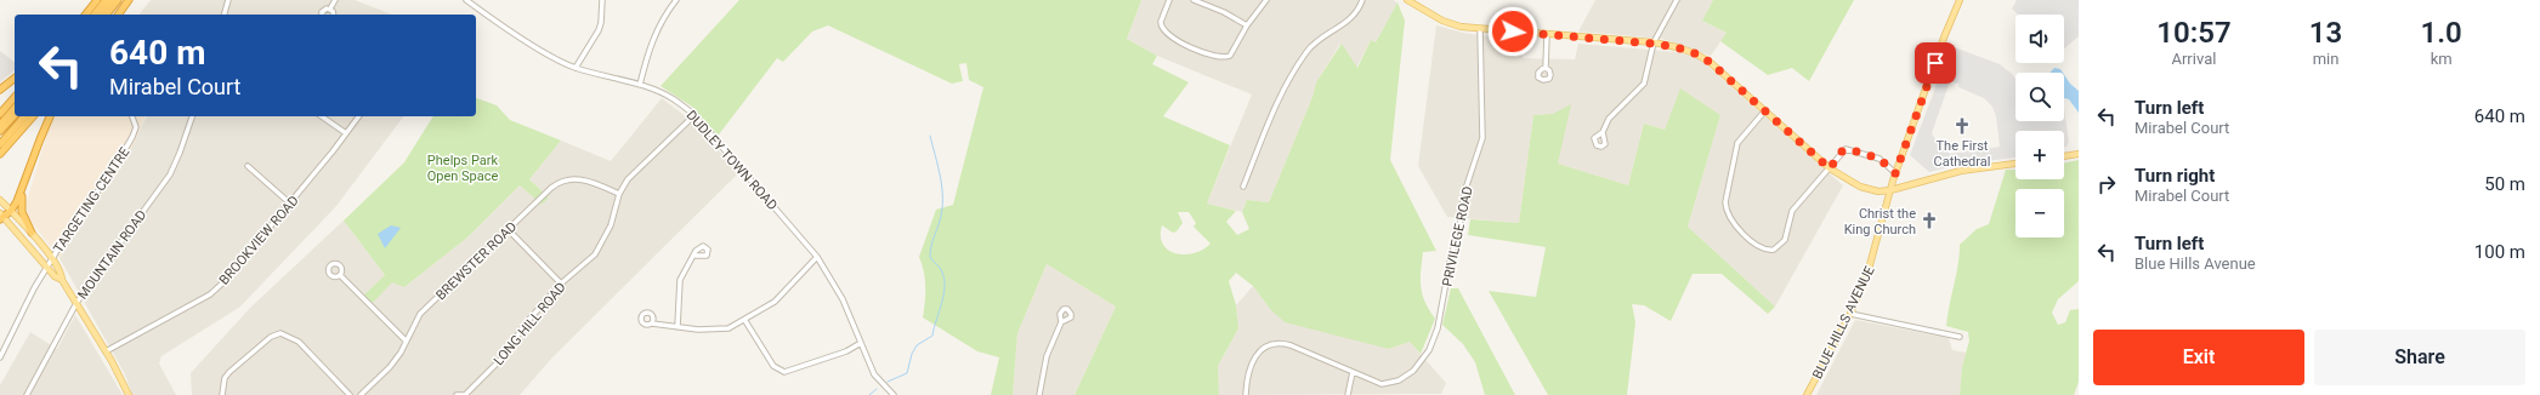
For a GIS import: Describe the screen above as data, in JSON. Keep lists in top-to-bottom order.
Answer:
{
  "streets": {
    "main road": ["BLUE HILLS AVENUE"],
    "street": [
      "DUDLEY TOWN ROAD",
      "TARGETING CENTRE",
      "PRIVILEGE ROAD",
      "BROOKVIEW ROAD",
      "MOUNTAIN ROAD",
      "BREWSTER ROAD",
      "LONG HILL ROAD"
    ]
  },
  "crossings": [
    ["DUDLEY TOWN ROAD", "LONG HILL ROAD"],
    ["BREWSTER ROAD", "LONG HILL ROAD"]
  ],
  "parks": ["Phelps Park Open Space"],
  "places": {
    "church": ["The First Cathedral", "Christ the King Church"]
  },
  "page": {
    "eta": [
      "10:57",
      "Arrival",
      "13",
      "min",
      "1.0",
      "km"
    ],
    "map_buttons": ["+", "−"],
    "turn": ["640 m", "Mirabel Court"],
    "list": [
      {
        "name": "Turn left",
        "note": "Mirabel Court",
        "value": "640 m"
      },
      {
        "name": "Turn right",
        "note": "Mirabel Court",
        "value": "50 m"
      },
      {
        "name": "Turn left",
        "note": "Blue Hills Avenue",
        "value": "100 m"
      }
    ],
    "buttons": ["Exit", "Share"]
  }
}
